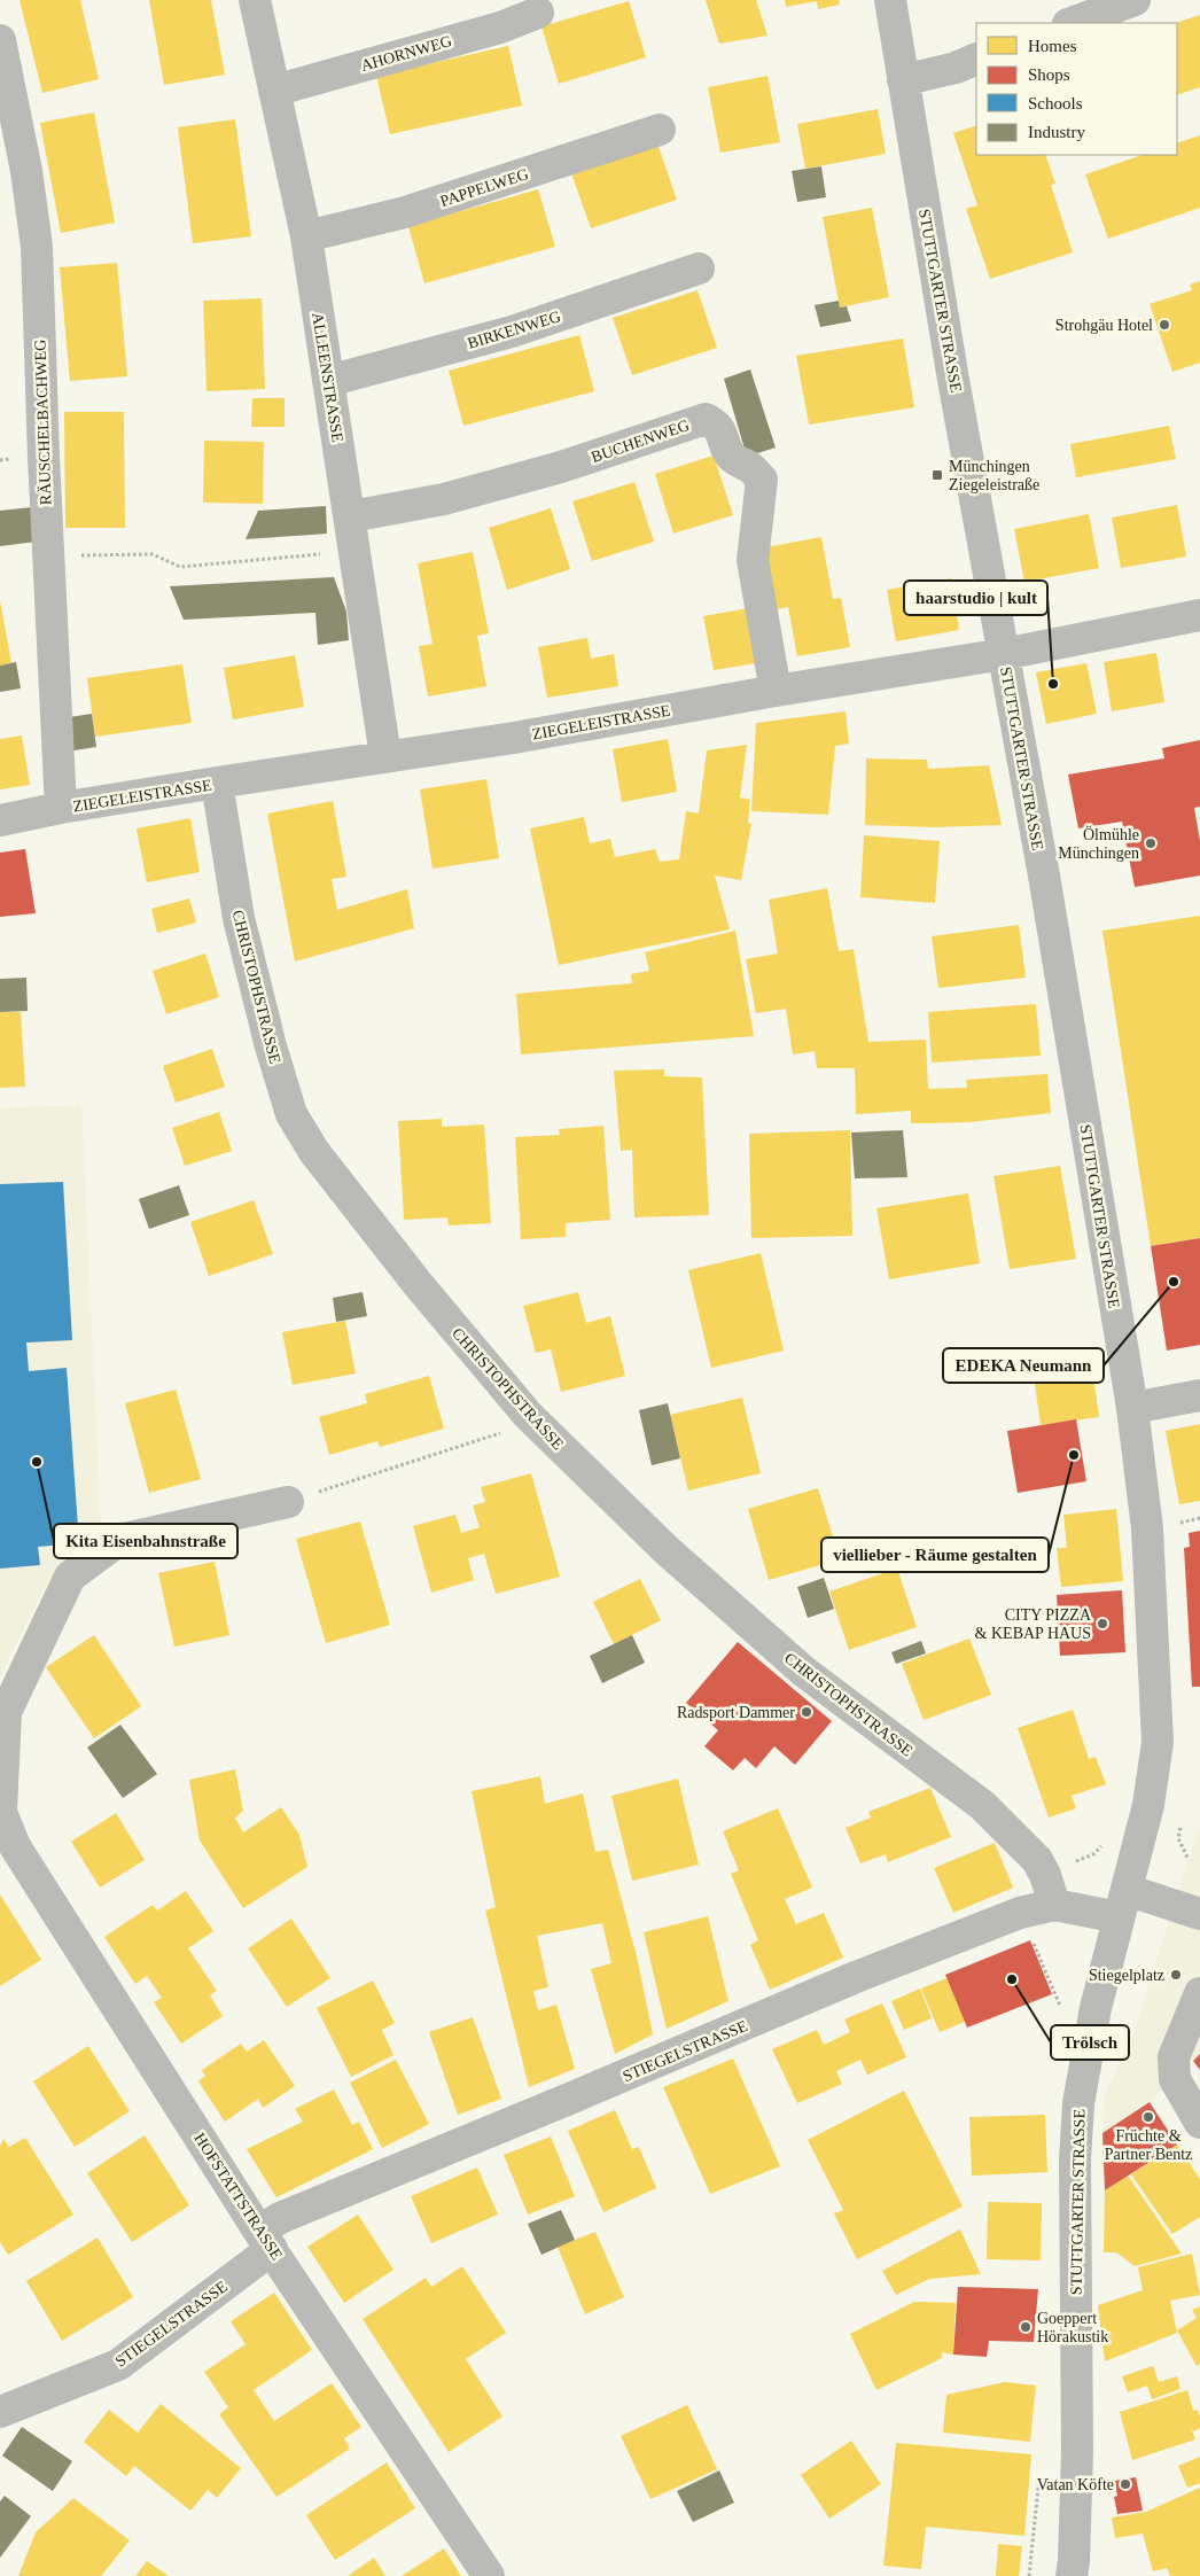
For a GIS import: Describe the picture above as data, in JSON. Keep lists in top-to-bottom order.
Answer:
{
  "streets": {
    "street": [
      "AHORNWEG",
      "PAPPELWEG",
      "STUTTGARTER STRASSE",
      "BIRKENWEG",
      "ALLEENSTRASSE",
      "RÄUSCHELBACHWEG",
      "BUCHENWEG",
      "ZIEGELEISTRASSE",
      "CHRISTOPHSTRASSE",
      "STIEGELSTRASSE",
      "HOFSTATTSTRASSE"
    ]
  },
  "crossings": [
    ["AHORNWEG", "ALLEENSTRASSE"],
    ["PAPPELWEG", "ALLEENSTRASSE"],
    ["STUTTGARTER STRASSE", "ZIEGELEISTRASSE"],
    ["STUTTGARTER STRASSE", "STIEGELSTRASSE"],
    ["BIRKENWEG", "ALLEENSTRASSE"],
    ["ALLEENSTRASSE", "BUCHENWEG"],
    ["ALLEENSTRASSE", "ZIEGELEISTRASSE"],
    ["RÄUSCHELBACHWEG", "ZIEGELEISTRASSE"],
    ["BUCHENWEG", "ZIEGELEISTRASSE"],
    ["ZIEGELEISTRASSE", "CHRISTOPHSTRASSE"],
    ["CHRISTOPHSTRASSE", "STIEGELSTRASSE"],
    ["STIEGELSTRASSE", "HOFSTATTSTRASSE"]
  ],
  "places": {
    "other": [
      "Strohgäu Hotel",
      "haarstudio | kult",
      "Ölmühle Münchingen",
      "EDEKA Neumann",
      "viellieber - Räume gestalten",
      "Kita Eisenbahnstraße",
      "CITY PIZZA & KEBAP HAUS",
      "Radsport Dammer",
      "Stiegelplatz",
      "Trölsch",
      "Früchte & Partner Bentz",
      "Goeppert Hörakustik",
      "Vatan Köfte"
    ],
    "transit": ["Münchingen Ziegeleistraße"]
  },
  "legend": [
    "Homes",
    "Shops",
    "Schools",
    "Industry"
  ]
}
